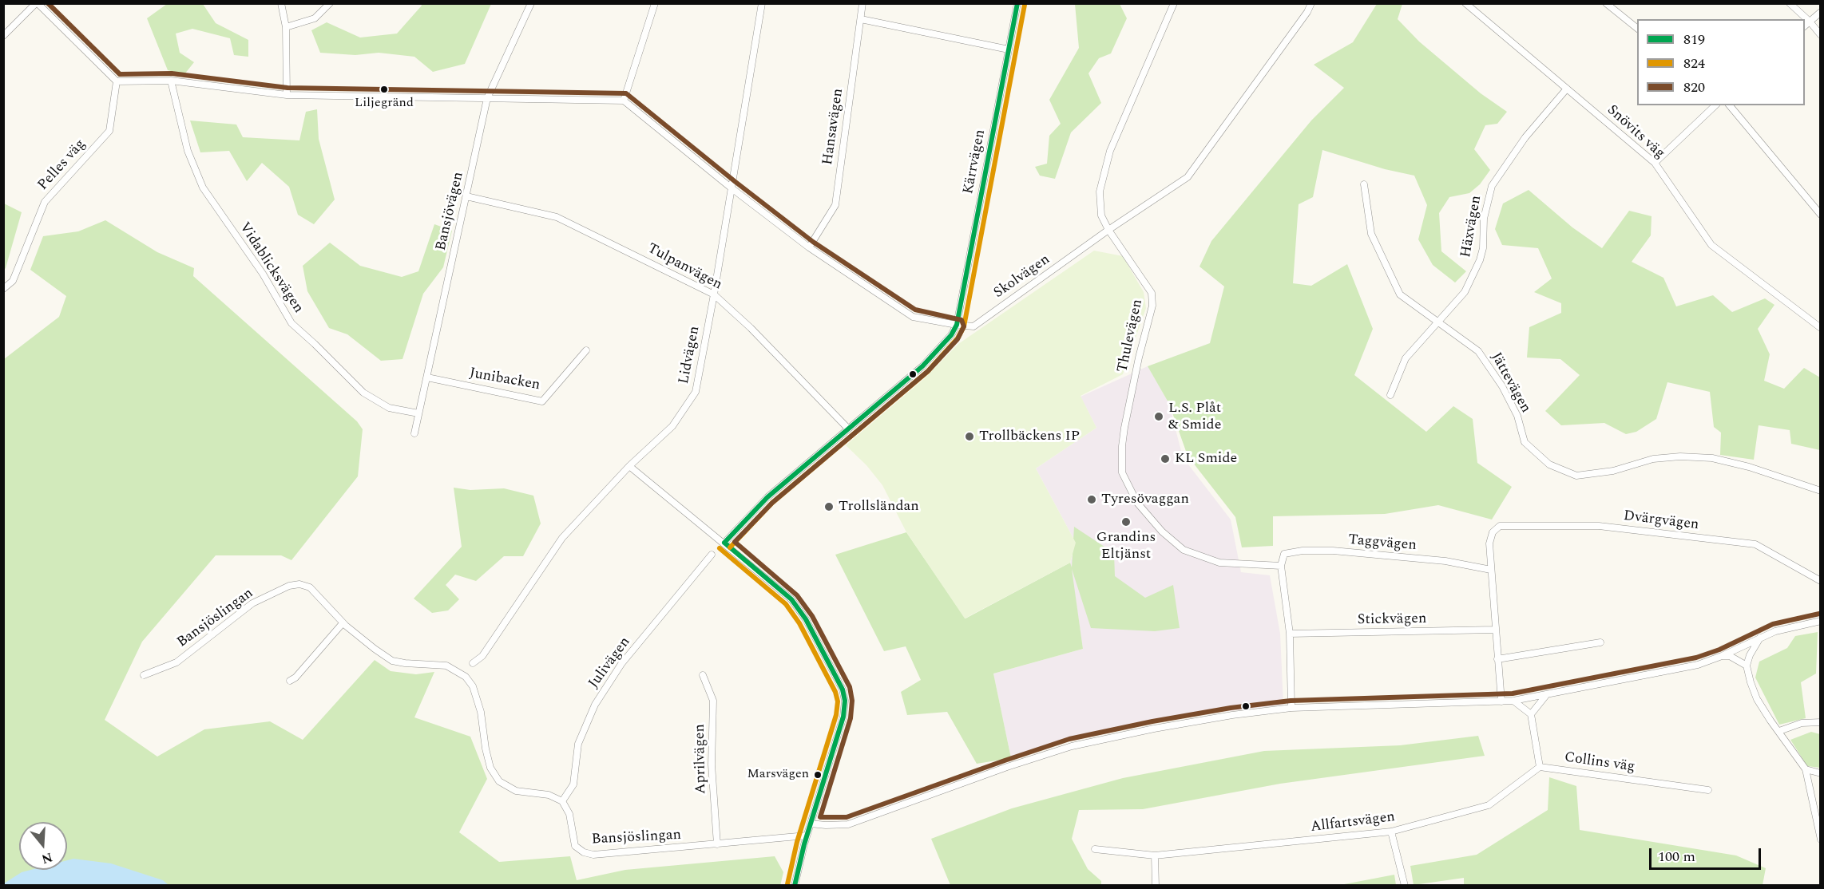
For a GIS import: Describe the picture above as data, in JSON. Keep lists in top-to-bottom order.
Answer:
{
  "streets": {
    "street": [
      "Hansavägen",
      "Snövits väg",
      "Kärrvägen",
      "Pelles väg",
      "Bansjövägen",
      "Häxvägen",
      "Tulpanvägen",
      "Vidablicksvägen",
      "Skolvägen",
      "Thulevägen",
      "Lidvägen",
      "Junibacken",
      "Jättevägen",
      "Dvärgvägen",
      "Taggvägen",
      "Bansjöslingan",
      "Stickvägen",
      "Julivägen",
      "Aprilvägen",
      "Collins väg",
      "Allfartsvägen"
    ]
  },
  "crossings": [
    ["Hansavägen", "Skolvägen"],
    ["Snövits väg", "Häxvägen"],
    ["Kärrvägen", "Skolvägen"],
    ["Bansjövägen", "Tulpanvägen"],
    ["Bansjövägen", "Vidablicksvägen"],
    ["Bansjövägen", "Junibacken"],
    ["Häxvägen", "Jättevägen"],
    ["Tulpanvägen", "Lidvägen"],
    ["Skolvägen", "Thulevägen"],
    ["Skolvägen", "Lidvägen"],
    ["Thulevägen", "Taggvägen"],
    ["Dvärgvägen", "Taggvägen"],
    ["Bansjöslingan", "Julivägen"],
    ["Bansjöslingan", "Aprilvägen"],
    ["Collins väg", "Allfartsvägen"]
  ],
  "places": [
    "Liljegränd",
    "L.S. Plåt & Smide",
    "Trollbäckens IP",
    "KL Smide",
    "Tyresövaggan",
    "Trollsländan",
    "Grandins Eltjänst",
    "Marsvägen"
  ],
  "lines": ["transit line 819", "transit line 820", "transit line 824"],
  "legend": ["819", "824", "820"],
  "scale_bar": "100 m",
  "north": "bottom"
}
